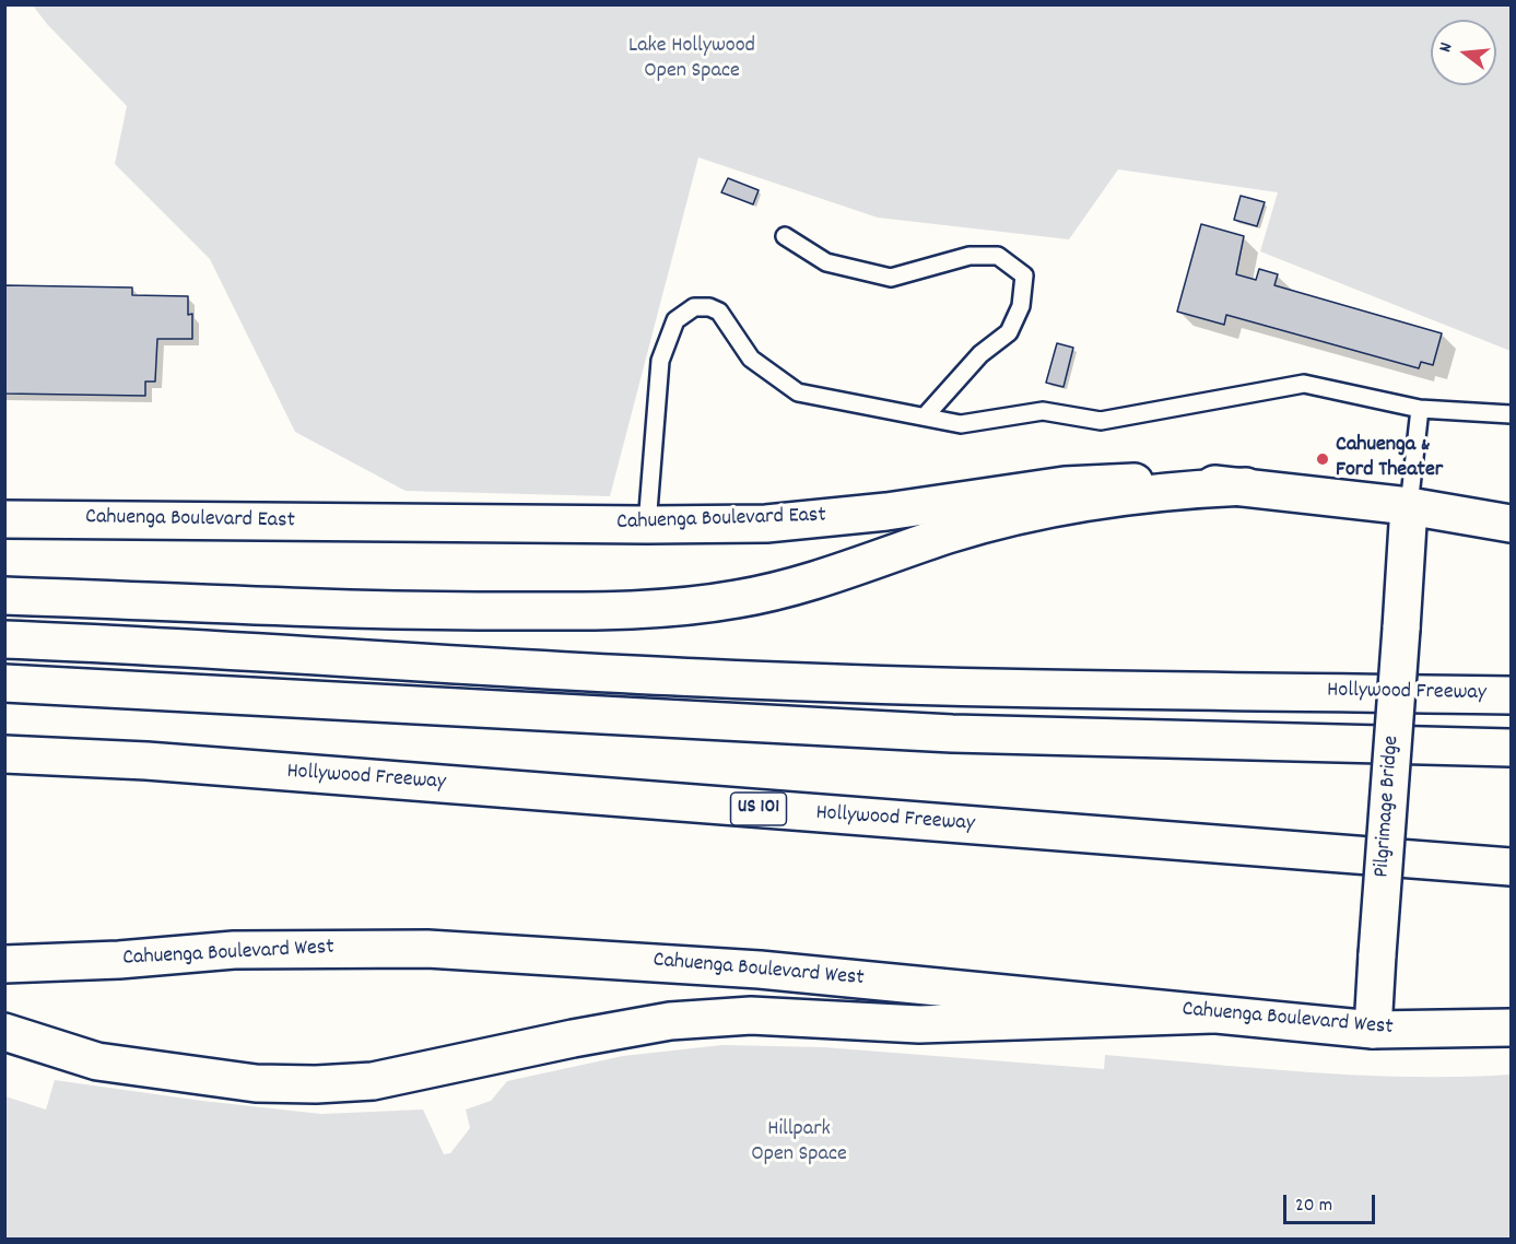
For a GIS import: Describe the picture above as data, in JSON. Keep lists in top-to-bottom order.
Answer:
{
  "streets": {
    "main road": [
      "Cahuenga Boulevard East",
      "Hollywood Freeway",
      "Pilgrimage Bridge",
      "US 101",
      "Cahuenga Boulevard West"
    ]
  },
  "crossings": [
    ["Cahuenga Boulevard East", "Pilgrimage Bridge"],
    ["Pilgrimage Bridge", "Cahuenga Boulevard West"]
  ],
  "parks": ["Lake Hollywood Open Space", "Hillpark Open Space"],
  "places": ["Cahuenga & Ford Theater"],
  "scale_bar": "20 m",
  "north": "left"
}
